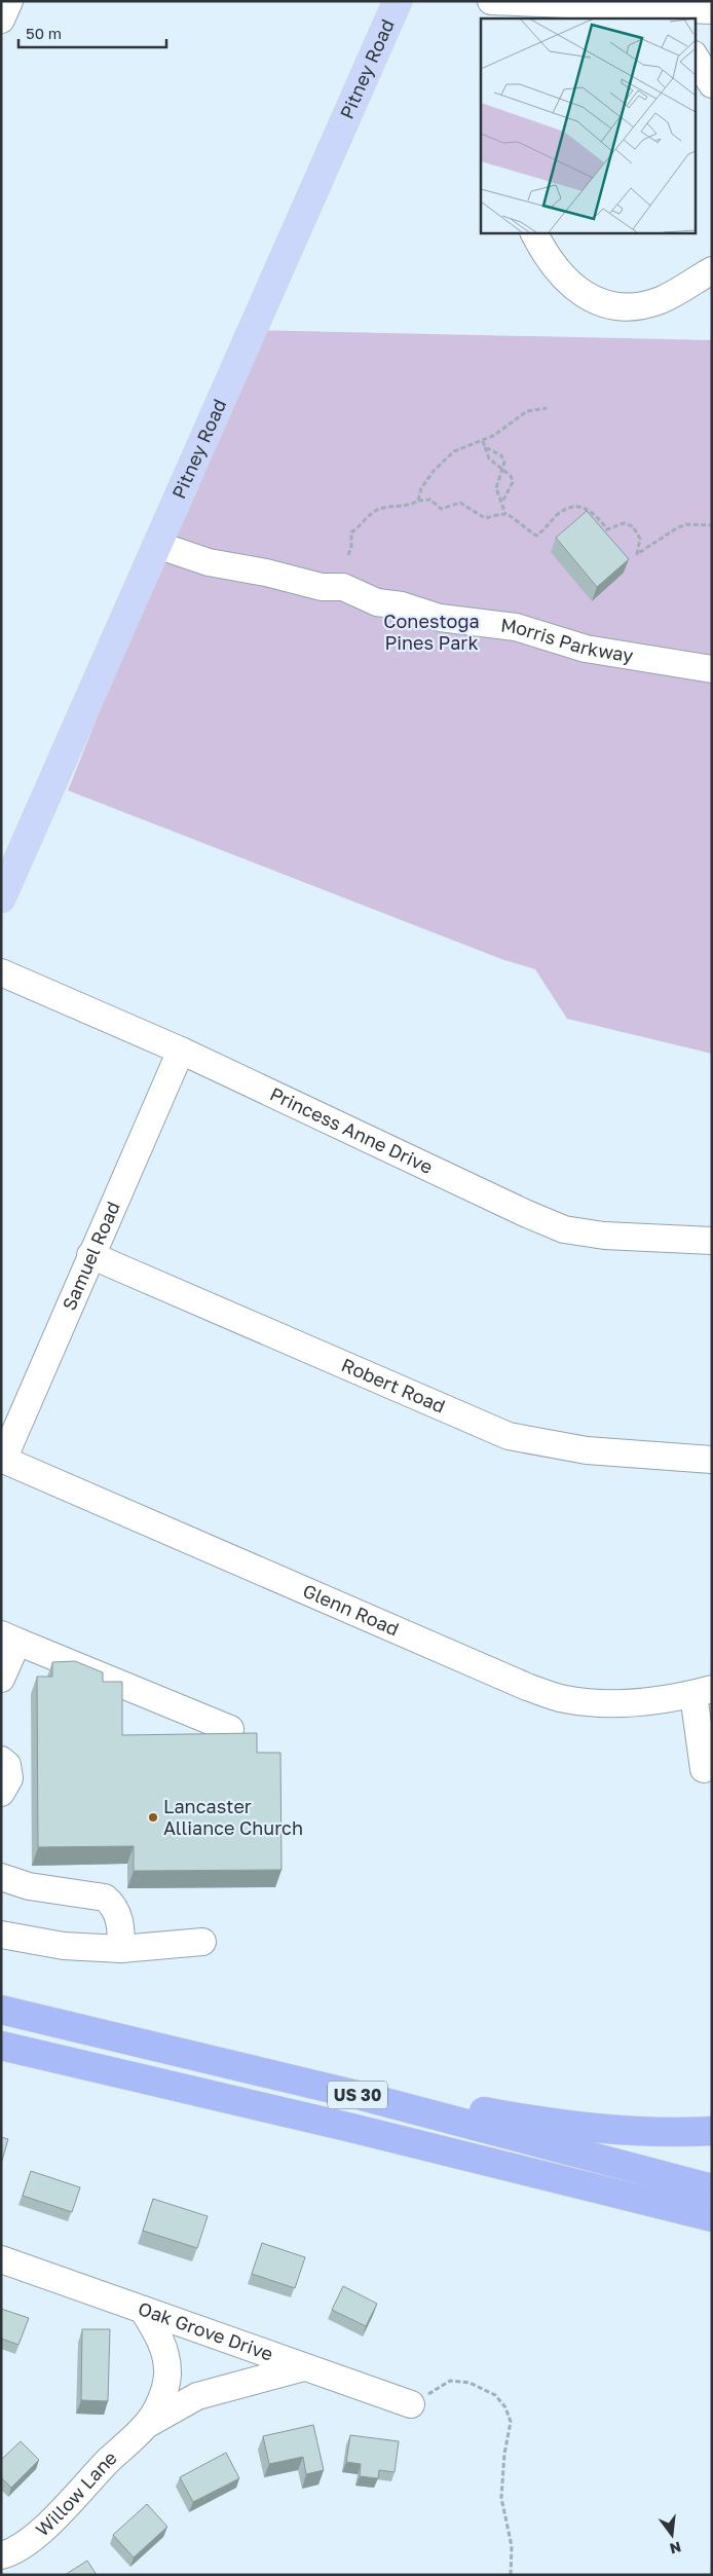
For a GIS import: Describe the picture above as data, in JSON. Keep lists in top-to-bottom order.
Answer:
{
  "streets": {
    "highway": ["US 30"],
    "main road": ["Pitney Road"],
    "street": [
      "Morris Parkway",
      "Princess Anne Drive",
      "Samuel Road",
      "Robert Road",
      "Glenn Road",
      "Oak Grove Drive",
      "Willow Lane"
    ]
  },
  "crossings": [
    ["Pitney Road", "Morris Parkway"],
    ["Princess Anne Drive", "Samuel Road"],
    ["Samuel Road", "Robert Road"],
    ["Samuel Road", "Glenn Road"],
    ["Oak Grove Drive", "Willow Lane"]
  ],
  "parks": ["Conestoga Pines Park"],
  "places": ["Lancaster Alliance Church"],
  "scale_bar": "50 m",
  "north": "bottom"
}
